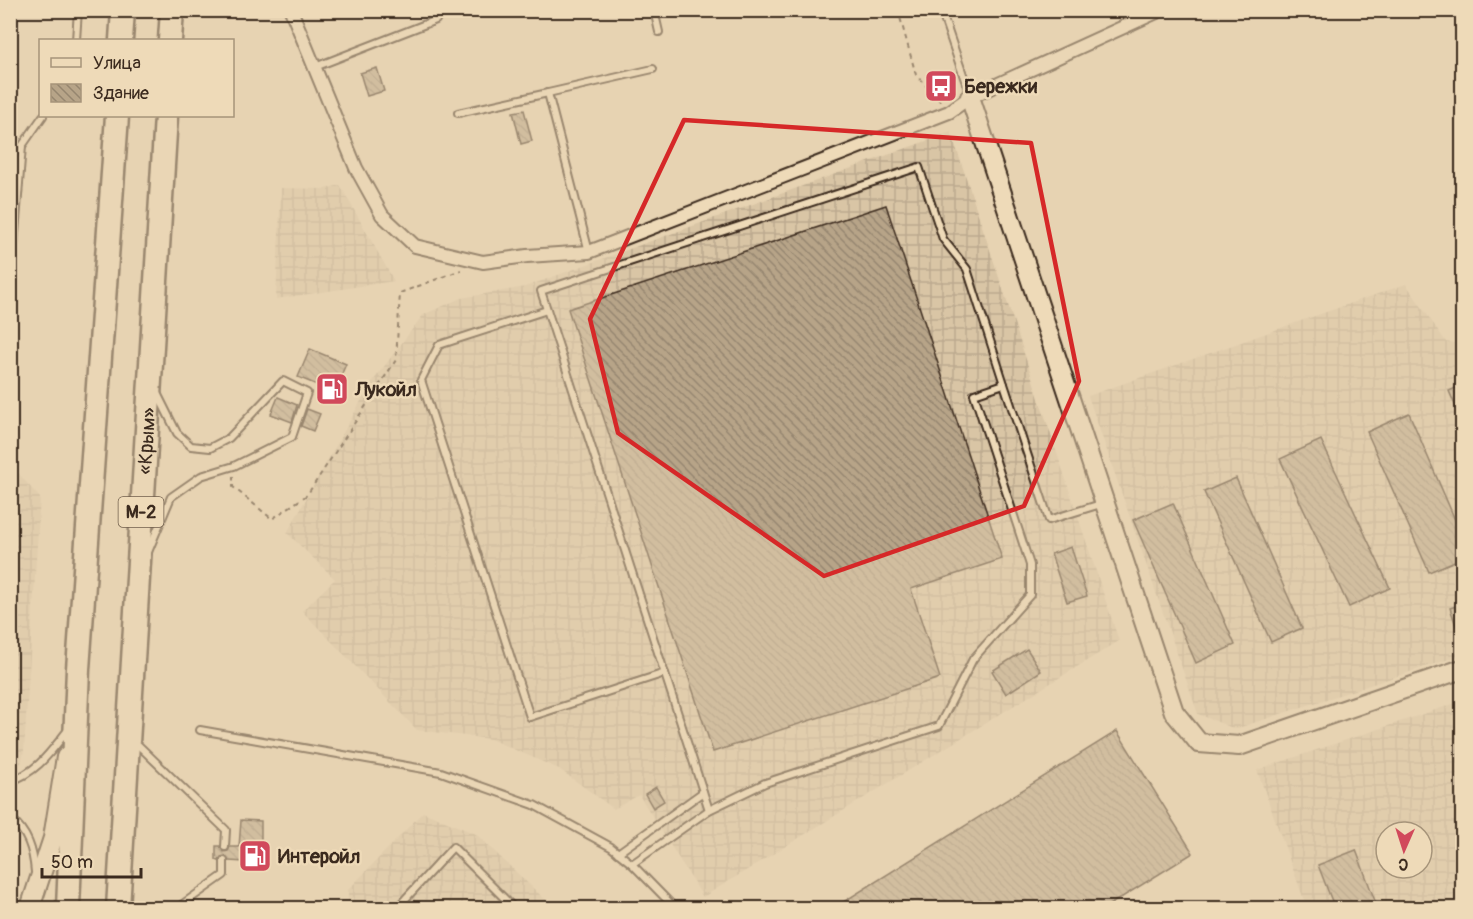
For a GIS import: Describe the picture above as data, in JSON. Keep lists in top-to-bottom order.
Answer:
{
  "streets": {
    "highway": ["«Крым»", "М-2"]
  },
  "places": {
    "bus stop": ["Бережки"],
    "fuel station": ["Лукойл", "Интеройл"]
  },
  "legend": ["Улица", "Здание"],
  "scale_bar": "50 m",
  "north": "bottom"
}
